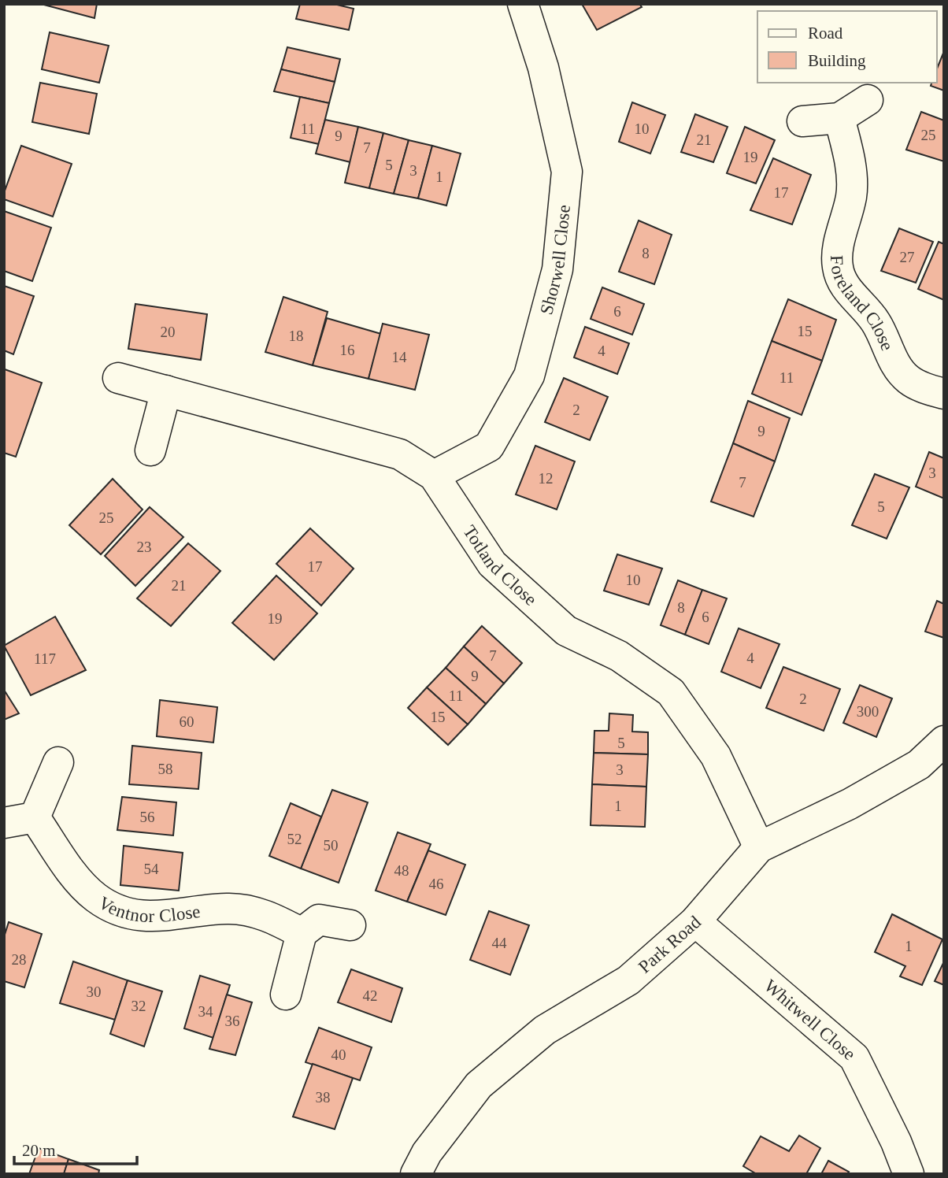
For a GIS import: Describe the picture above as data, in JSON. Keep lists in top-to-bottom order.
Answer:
{
  "streets": {
    "street": [
      "Shorwell Close",
      "Foreland Close",
      "Totland Close",
      "Ventnor Close",
      "Park Road",
      "Whitwell Close"
    ]
  },
  "crossings": [
    ["Shorwell Close", "Totland Close"],
    ["Totland Close", "Park Road"],
    ["Park Road", "Whitwell Close"]
  ],
  "house_numbers": [
    "11",
    "10",
    "25",
    "9",
    "21",
    "7",
    "19",
    "5",
    "3",
    "1",
    "17",
    "8",
    "27",
    "6",
    "15",
    "20",
    "18",
    "16",
    "4",
    "14",
    "11",
    "2",
    "9",
    "3",
    "12",
    "7",
    "5",
    "25",
    "23",
    "17",
    "10",
    "21",
    "8",
    "6",
    "19",
    "7",
    "4",
    "117",
    "9",
    "11",
    "2",
    "300",
    "15",
    "60",
    "5",
    "58",
    "3",
    "1",
    "56",
    "52",
    "50",
    "54",
    "48",
    "46",
    "44",
    "1",
    "28",
    "30",
    "42",
    "32",
    "34",
    "36",
    "40",
    "38"
  ],
  "legend": ["Road", "Building"],
  "scale_bar": "20 m"
}
